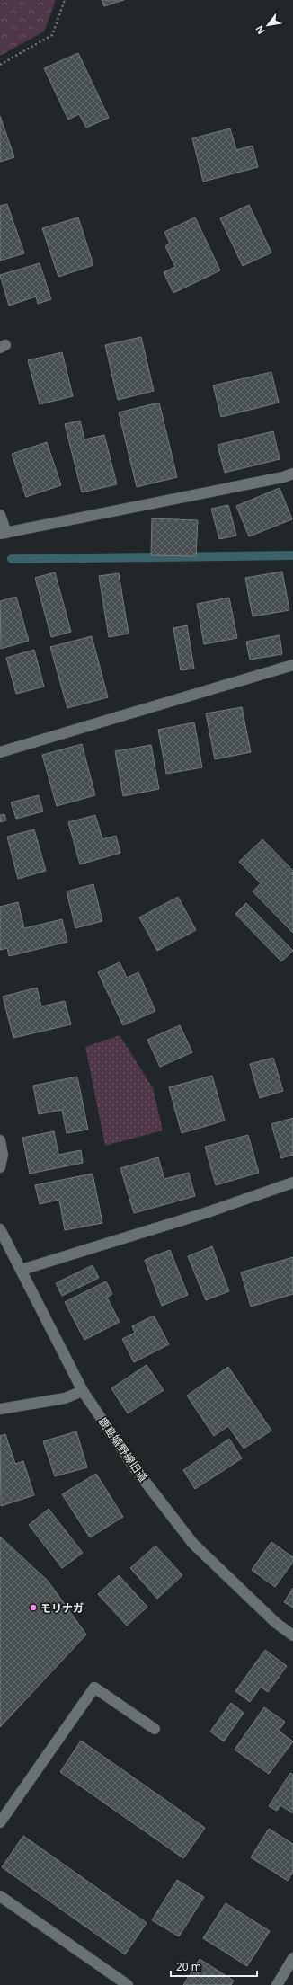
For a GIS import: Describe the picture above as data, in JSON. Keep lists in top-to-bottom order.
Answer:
{
  "streets": {
    "street": ["鹿島嬉野線旧道"]
  },
  "places": ["モリナガ"],
  "scale_bar": "20 m",
  "north": "bottom left"
}
